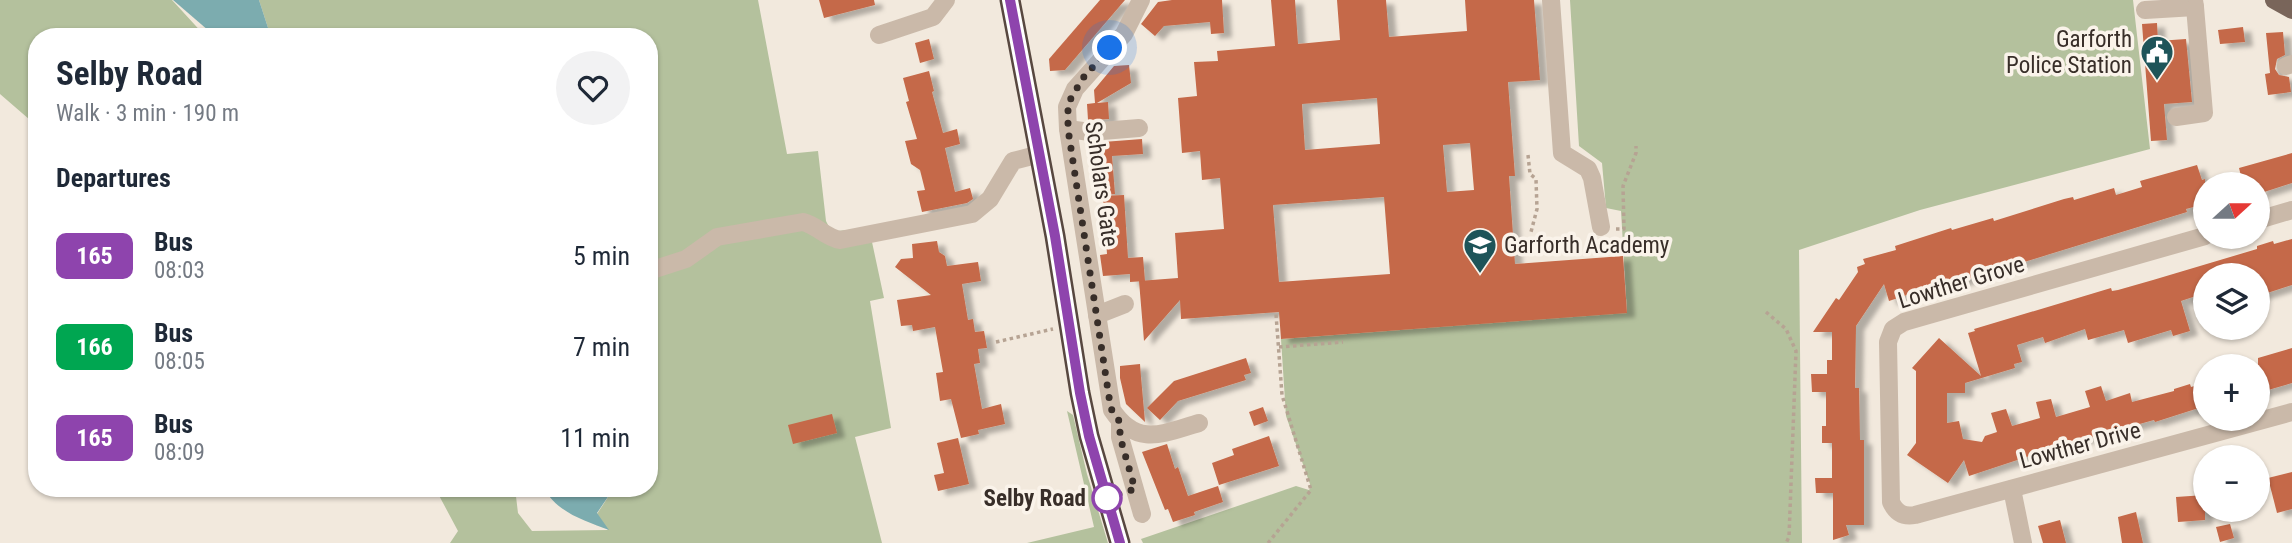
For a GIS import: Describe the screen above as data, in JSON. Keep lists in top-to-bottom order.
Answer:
{
  "streets": {
    "street": ["Scholars Gate", "Lowther Grove", "Lowther Drive"]
  },
  "crossings": [
    ["Lowther Grove", "Lowther Drive"]
  ],
  "places": {
    "public building": ["Garforth Police Station"],
    "school or university": ["Garforth Academy"],
    "other": ["Selby Road"]
  },
  "lines": ["bus line 165"],
  "north": "right",
  "page": {
    "heading": [
      ["Selby Road", "Walk · 3 min · 190 m"],
      "Departures"
    ],
    "map_buttons": ["+", "−"],
    "list": [
      {
        "mark": "165",
        "name": "Bus",
        "note": "08:03",
        "value": "5 min"
      },
      {
        "mark": "166",
        "name": "Bus",
        "note": "08:05",
        "value": "7 min"
      },
      {
        "mark": "165",
        "name": "Bus",
        "note": "08:09",
        "value": "11 min"
      }
    ]
  }
}
